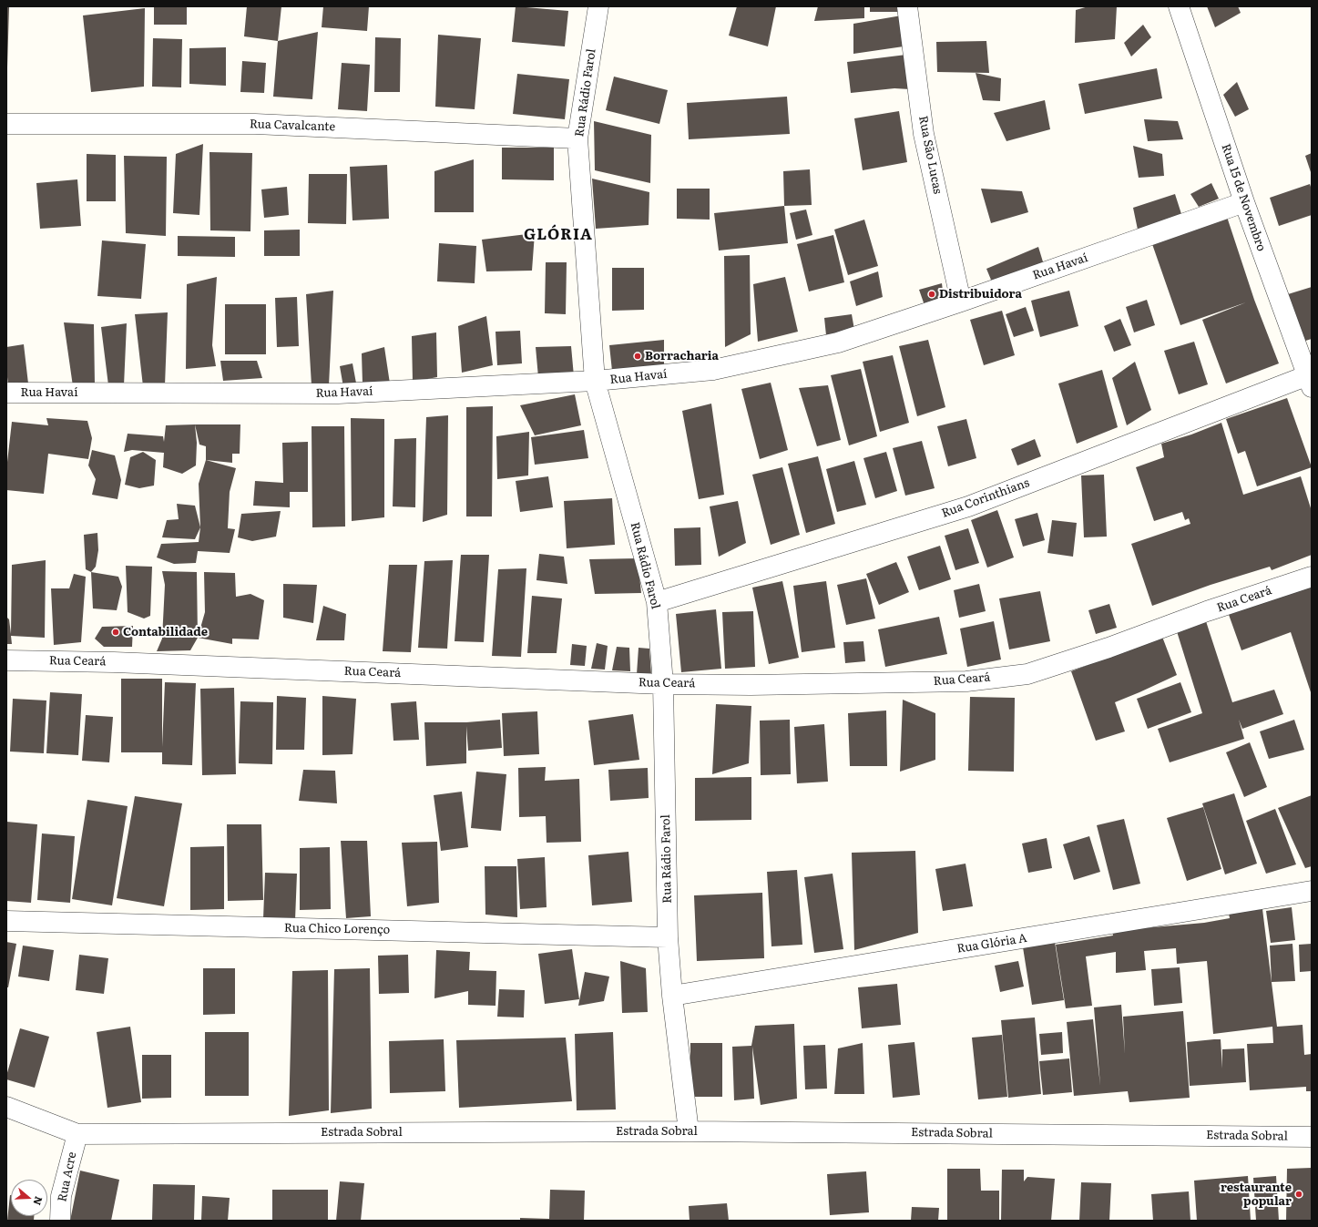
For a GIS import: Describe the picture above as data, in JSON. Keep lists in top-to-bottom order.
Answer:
{
  "streets": {
    "street": [
      "Rua Rádio Farol",
      "Rua Cavalcante",
      "Rua São Lucas",
      "Rua 15 de Novembro",
      "Rua Havaí",
      "Rua Corinthians",
      "Rua Ceará",
      "Rua Chico Lorenço",
      "Rua Glória A",
      "Estrada Sobral",
      "Rua Acre"
    ]
  },
  "crossings": [
    ["Rua Rádio Farol", "Rua Cavalcante"],
    ["Rua Rádio Farol", "Rua Havaí"],
    ["Rua Rádio Farol", "Rua Corinthians"],
    ["Rua Rádio Farol", "Rua Ceará"],
    ["Rua Rádio Farol", "Rua Chico Lorenço"],
    ["Rua Rádio Farol", "Rua Glória A"],
    ["Rua Rádio Farol", "Estrada Sobral"],
    ["Rua São Lucas", "Rua Havaí"],
    ["Rua 15 de Novembro", "Rua Havaí"],
    ["Rua 15 de Novembro", "Rua Corinthians"],
    ["Estrada Sobral", "Rua Acre"]
  ],
  "districts": ["GLÓRIA"],
  "places": [
    "Distribuidora",
    "Borracharia",
    "Contabilidade",
    "restaurante popular"
  ],
  "north": "right"
}
